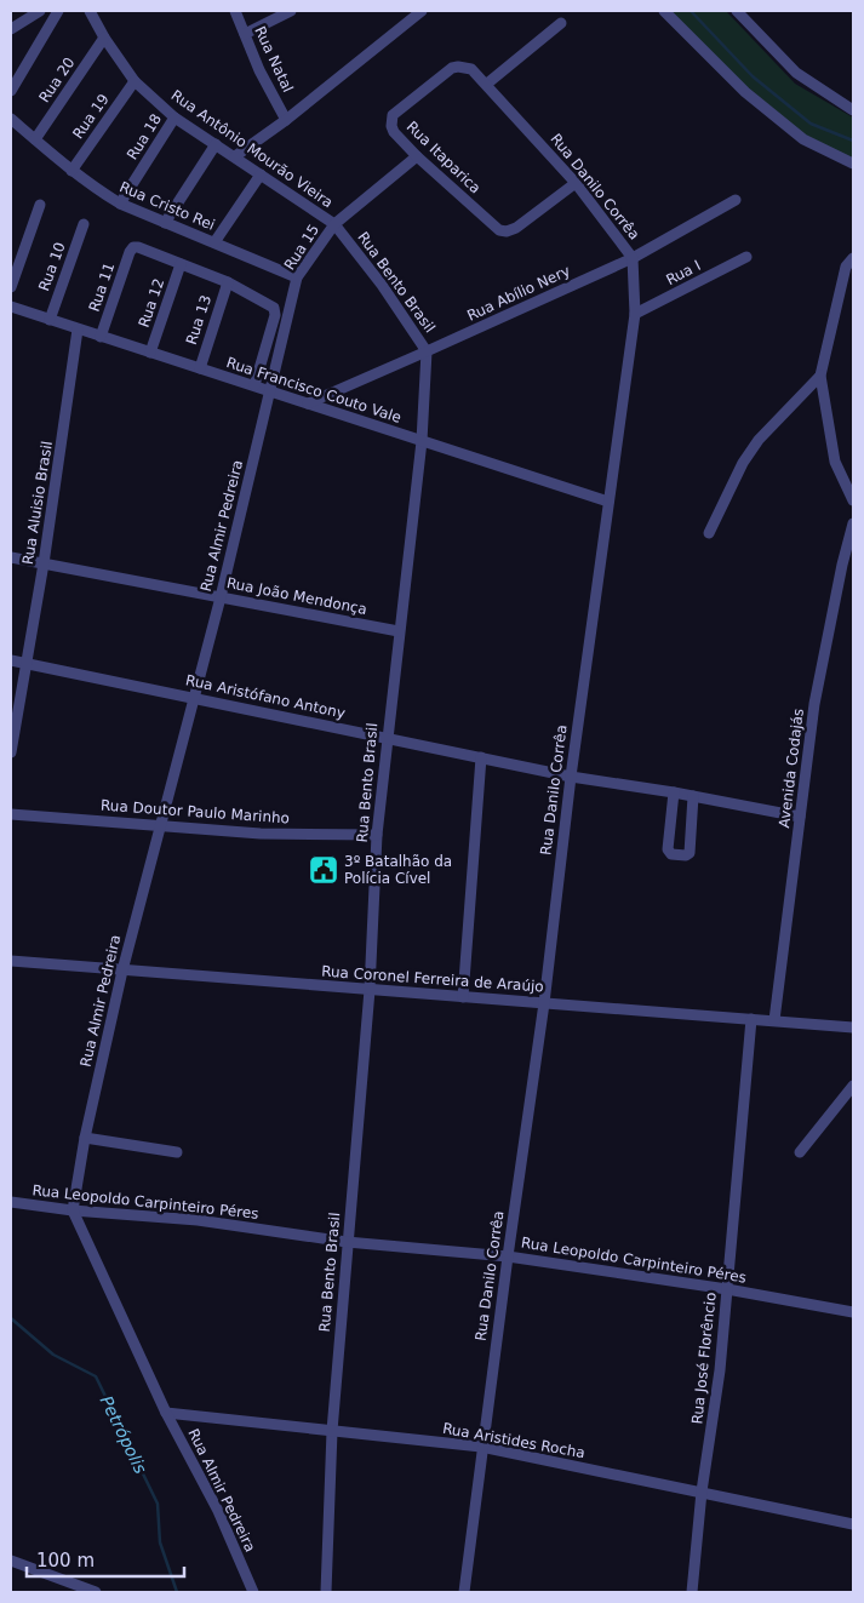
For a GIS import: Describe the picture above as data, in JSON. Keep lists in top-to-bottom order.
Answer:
{
  "streets": {
    "street": [
      "Rua Natal",
      "Rua 20",
      "Rua 19",
      "Rua 18",
      "Rua Antônio Mourão Vieira",
      "Rua Itaparica",
      "Rua Danilo Corrêa",
      "Rua Cristo Rei",
      "Rua 15",
      "Rua 10",
      "Rua I",
      "Rua Bento Brasil",
      "Rua 11",
      "Rua Abílio Nery",
      "Rua 12",
      "Rua 13",
      "Rua Francisco Couto Vale",
      "Rua Aluisio Brasil",
      "Rua Almir Pedreira",
      "Rua João Mendonça",
      "Rua Aristófano Antony",
      "Avenida Codajás",
      "Rua Doutor Paulo Marinho",
      "Rua Coronel Ferreira de Araújo",
      "Rua Leopoldo Carpinteiro Péres",
      "Rua José Florêncio",
      "Rua Aristides Rocha"
    ]
  },
  "crossings": [
    ["Rua 20", "Rua Antônio Mourão Vieira"],
    ["Rua 20", "Rua Cristo Rei"],
    ["Rua 19", "Rua Antônio Mourão Vieira"],
    ["Rua 19", "Rua Cristo Rei"],
    ["Rua 18", "Rua Antônio Mourão Vieira"],
    ["Rua 18", "Rua Cristo Rei"],
    ["Rua Antônio Mourão Vieira", "Rua 15"],
    ["Rua Antônio Mourão Vieira", "Rua Bento Brasil"],
    ["Rua Itaparica", "Rua Danilo Corrêa"],
    ["Rua Itaparica", "Rua 15"],
    ["Rua Danilo Corrêa", "Rua I"],
    ["Rua Danilo Corrêa", "Rua Abílio Nery"],
    ["Rua Danilo Corrêa", "Rua Francisco Couto Vale"],
    ["Rua Danilo Corrêa", "Rua Aristófano Antony"],
    ["Rua Danilo Corrêa", "Rua Coronel Ferreira de Araújo"],
    ["Rua Danilo Corrêa", "Rua Leopoldo Carpinteiro Péres"],
    ["Rua Danilo Corrêa", "Rua Aristides Rocha"],
    ["Rua Cristo Rei", "Rua 15"],
    ["Rua 15", "Rua Bento Brasil"],
    ["Rua 15", "Rua Francisco Couto Vale"],
    ["Rua 15", "Rua Almir Pedreira"],
    ["Rua 10", "Rua Francisco Couto Vale"],
    ["Rua Bento Brasil", "Rua Abílio Nery"],
    ["Rua Bento Brasil", "Rua Francisco Couto Vale"],
    ["Rua Bento Brasil", "Rua João Mendonça"],
    ["Rua Bento Brasil", "Rua Aristófano Antony"],
    ["Rua Bento Brasil", "Rua Doutor Paulo Marinho"],
    ["Rua Bento Brasil", "Rua Coronel Ferreira de Araújo"],
    ["Rua Bento Brasil", "Rua Leopoldo Carpinteiro Péres"],
    ["Rua Bento Brasil", "Rua Aristides Rocha"],
    ["Rua 11", "Rua 12"],
    ["Rua 11", "Rua Francisco Couto Vale"],
    ["Rua Abílio Nery", "Rua Francisco Couto Vale"],
    ["Rua 12", "Rua Francisco Couto Vale"],
    ["Rua 13", "Rua Francisco Couto Vale"],
    ["Rua Francisco Couto Vale", "Rua Aluisio Brasil"],
    ["Rua Francisco Couto Vale", "Rua Almir Pedreira"],
    ["Rua Aluisio Brasil", "Rua João Mendonça"],
    ["Rua Aluisio Brasil", "Rua Aristófano Antony"],
    ["Rua Almir Pedreira", "Rua João Mendonça"],
    ["Rua Almir Pedreira", "Rua Aristófano Antony"],
    ["Rua Almir Pedreira", "Rua Doutor Paulo Marinho"],
    ["Rua Almir Pedreira", "Rua Coronel Ferreira de Araújo"],
    ["Rua Almir Pedreira", "Rua Leopoldo Carpinteiro Péres"],
    ["Rua Almir Pedreira", "Rua Aristides Rocha"],
    ["Rua Aristófano Antony", "Avenida Codajás"],
    ["Avenida Codajás", "Rua Coronel Ferreira de Araújo"],
    ["Rua Coronel Ferreira de Araújo", "Rua José Florêncio"],
    ["Rua Leopoldo Carpinteiro Péres", "Rua José Florêncio"],
    ["Rua José Florêncio", "Rua Aristides Rocha"]
  ],
  "water": ["Petrópolis"],
  "places": {
    "public building": ["3º Batalhão da Polícia Cível"]
  },
  "scale_bar": "100 m"
}
